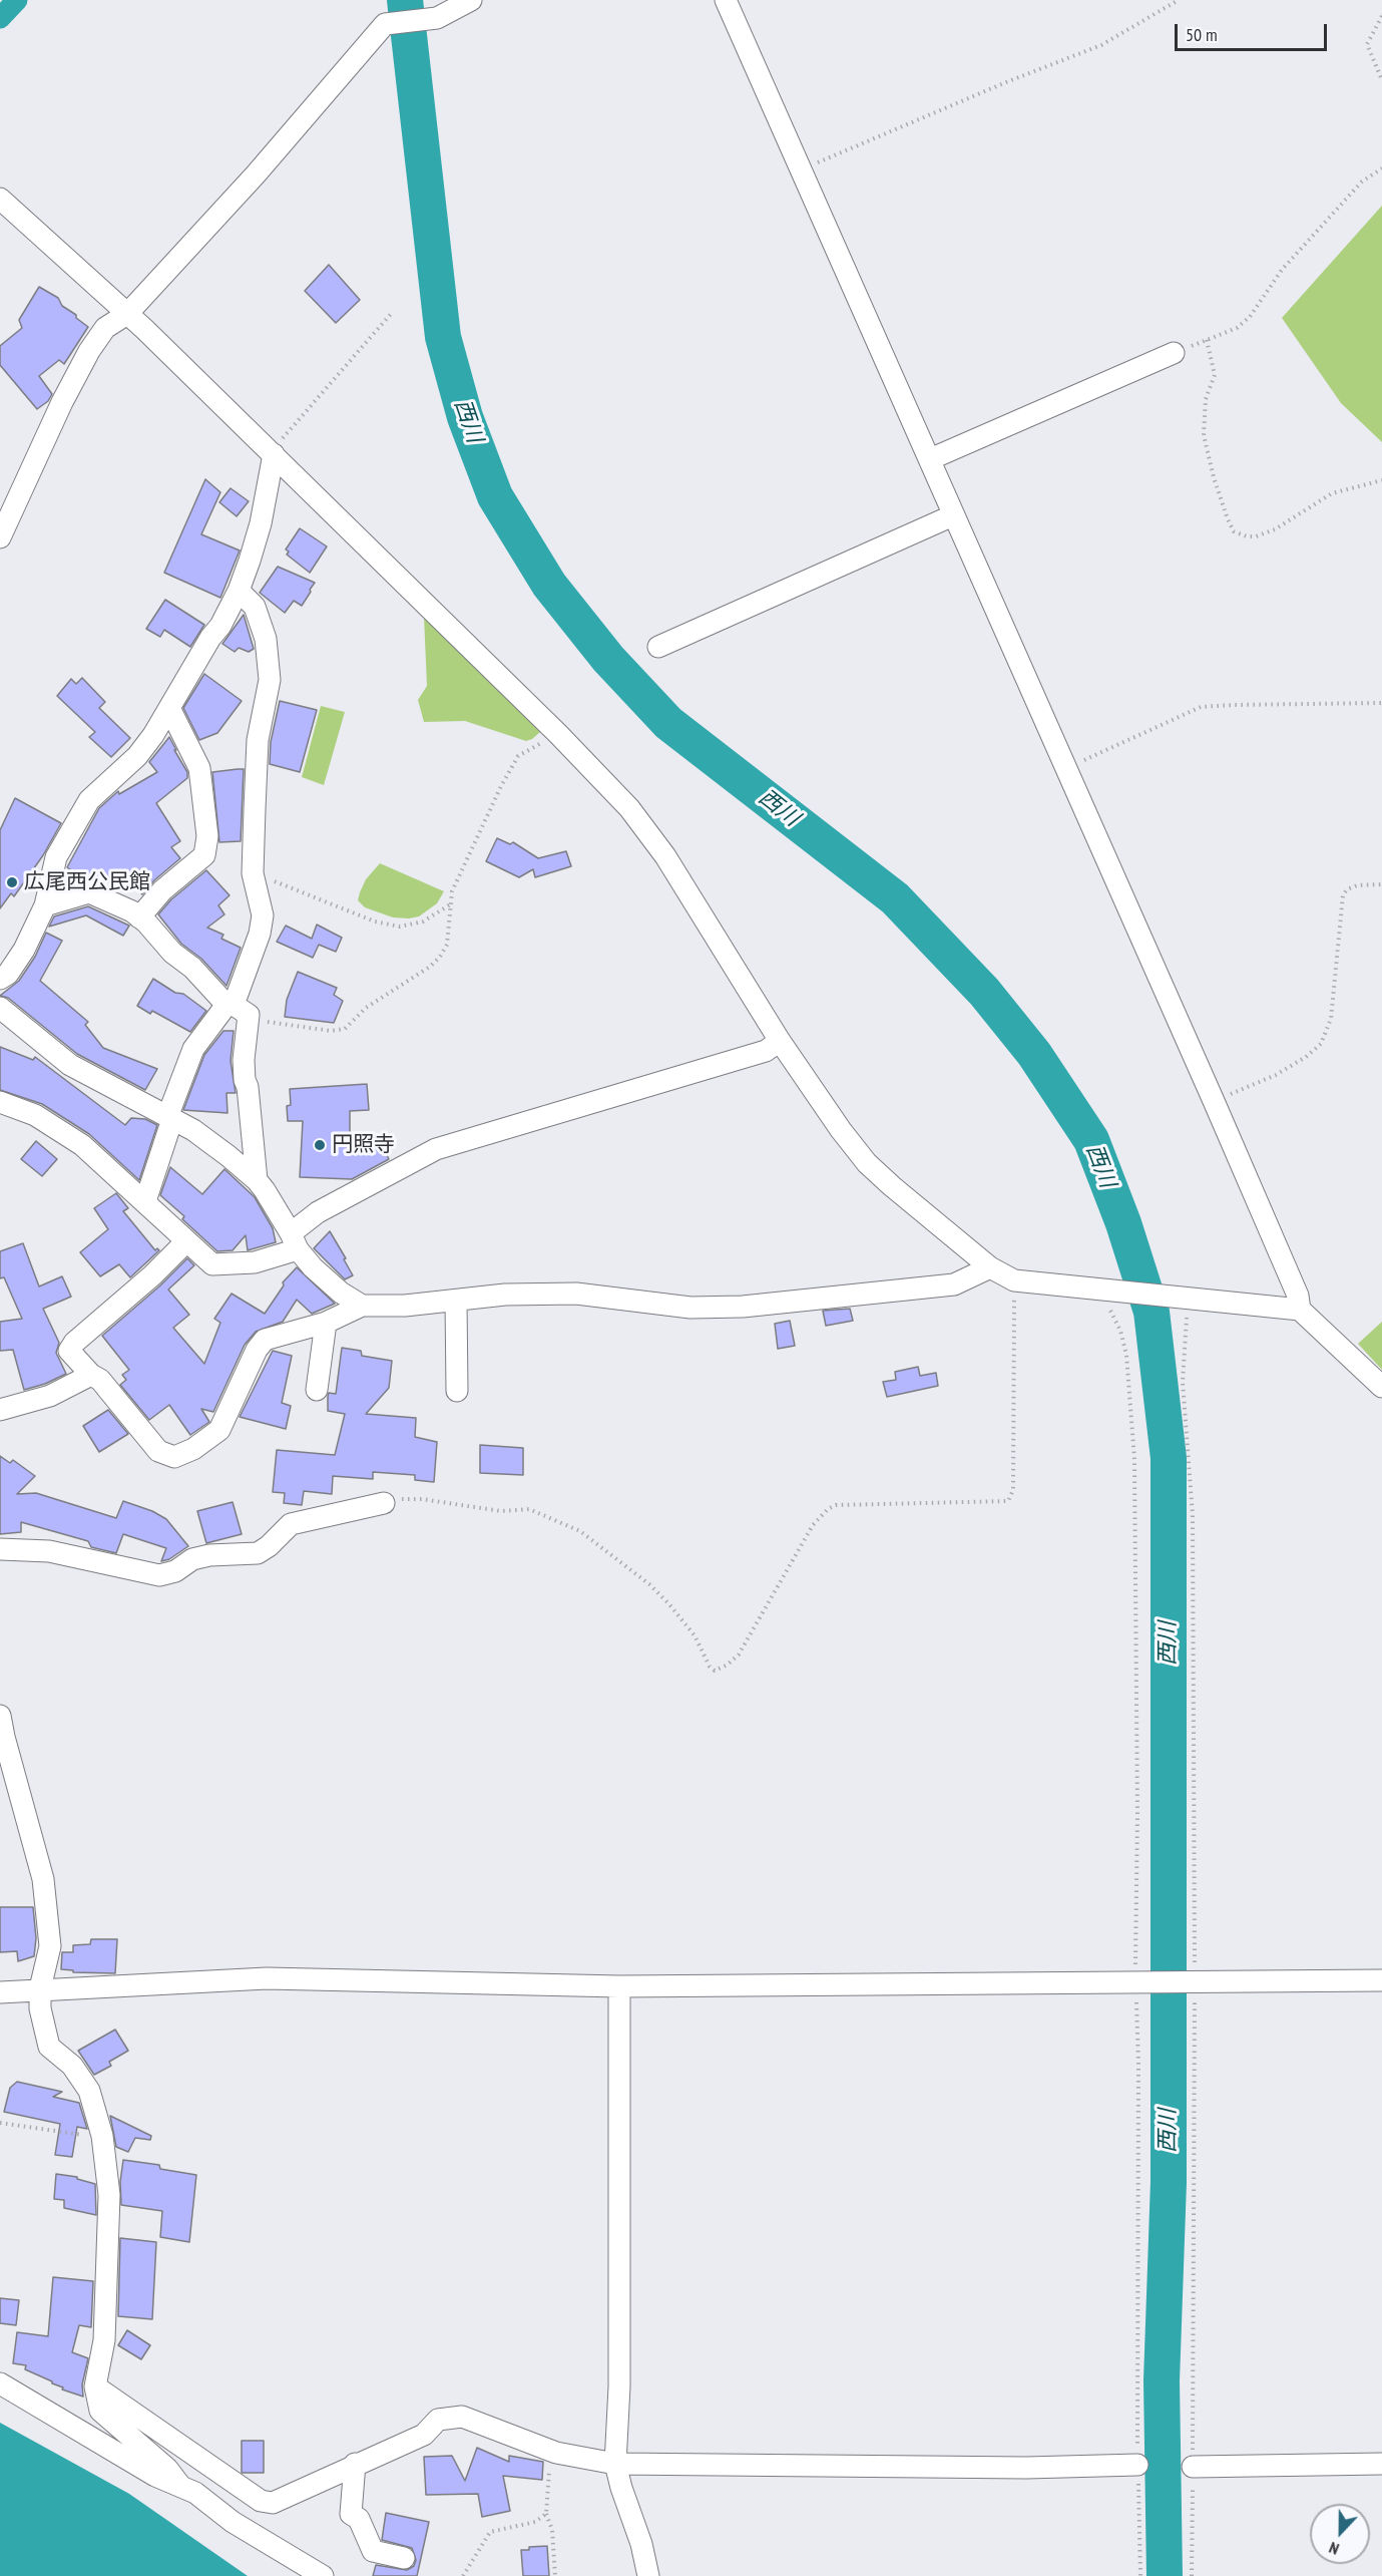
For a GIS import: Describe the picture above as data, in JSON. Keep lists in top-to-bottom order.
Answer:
{
  "water": ["西川"],
  "places": ["広尾西公民館", "円照寺"],
  "scale_bar": "50 m",
  "north": "bottom"
}
